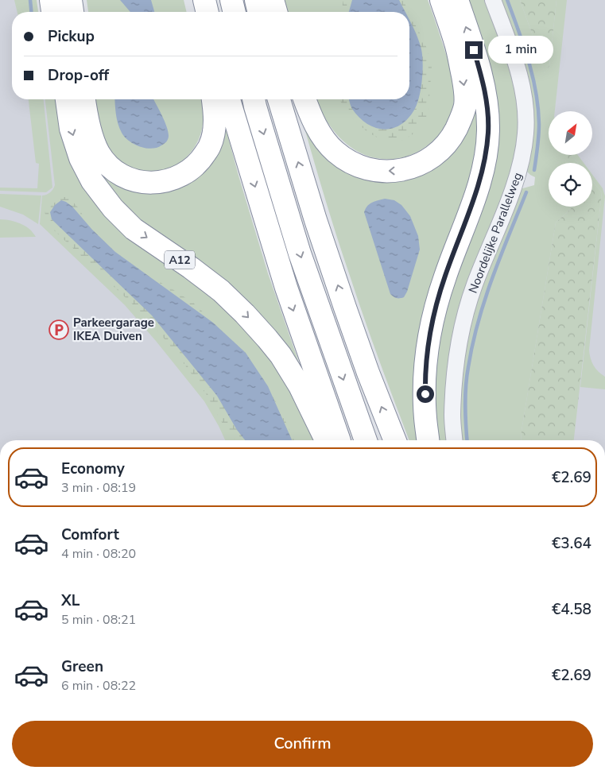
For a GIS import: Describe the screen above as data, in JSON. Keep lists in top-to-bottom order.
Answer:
{
  "streets": {
    "highway": ["A12"],
    "street": ["Noordelijke Parallelweg"]
  },
  "places": {
    "parking": ["Parkeergarage IKEA Duiven"]
  },
  "north": "top right",
  "page": {
    "banner": ["Pickup", "Drop-off"],
    "bubble": "1 min",
    "list": [
      {
        "name": "Economy",
        "note": "3 min · 08:19",
        "value": "€2.69"
      },
      {
        "name": "Comfort",
        "note": "4 min · 08:20",
        "value": "€3.64"
      },
      {
        "name": "XL",
        "note": "5 min · 08:21",
        "value": "€4.58"
      },
      {
        "name": "Green",
        "note": "6 min · 08:22",
        "value": "€2.69"
      }
    ],
    "buttons": "Confirm"
  }
}
